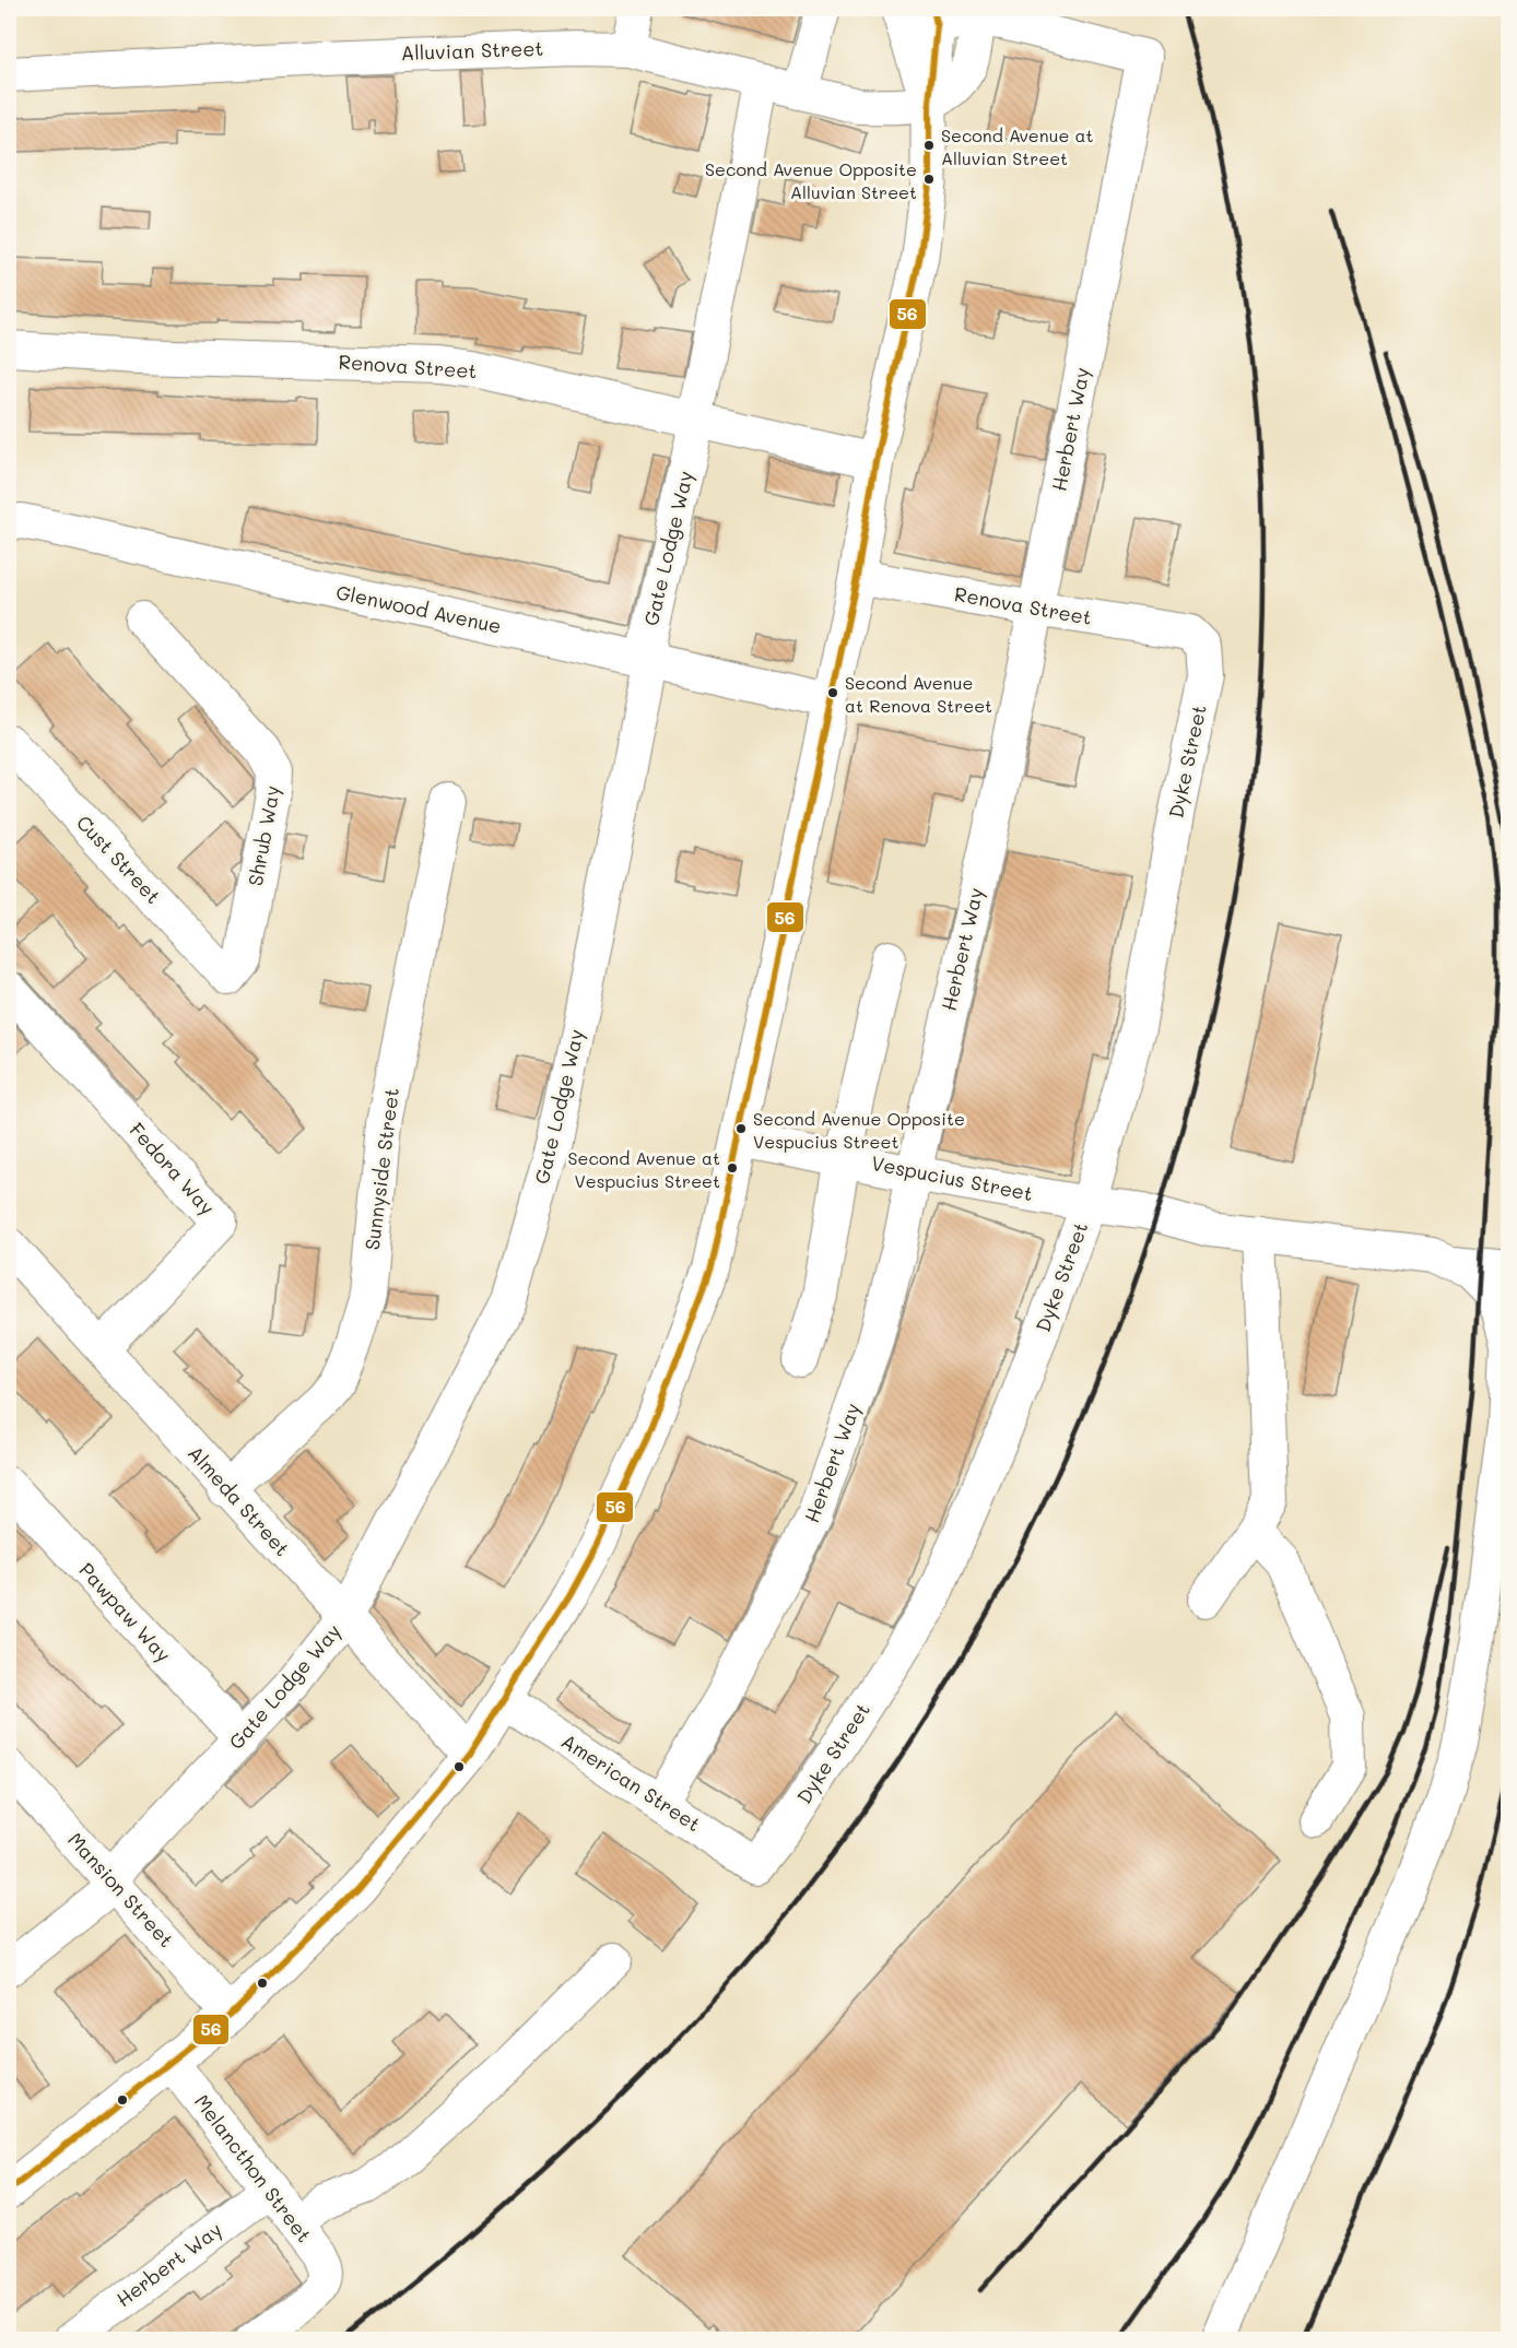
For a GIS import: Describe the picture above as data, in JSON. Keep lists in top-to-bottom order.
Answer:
{
  "streets": {
    "street": [
      "Alluvian Street",
      "Renova Street",
      "Herbert Way",
      "Gate Lodge Way",
      "Glenwood Avenue",
      "Dyke Street",
      "Shrub Way",
      "Cust Street",
      "Fedora Way",
      "Sunnyside Street",
      "Vespucius Street",
      "Almeda Street",
      "Pawpaw Way",
      "American Street",
      "Mansion Street",
      "Melancthon Street"
    ]
  },
  "crossings": [
    ["Alluvian Street", "Gate Lodge Way"],
    ["Renova Street", "Herbert Way"],
    ["Renova Street", "Gate Lodge Way"],
    ["Renova Street", "Dyke Street"],
    ["Herbert Way", "Vespucius Street"],
    ["Herbert Way", "American Street"],
    ["Herbert Way", "Melancthon Street"],
    ["Gate Lodge Way", "Glenwood Avenue"],
    ["Gate Lodge Way", "Almeda Street"],
    ["Gate Lodge Way", "Pawpaw Way"],
    ["Gate Lodge Way", "Mansion Street"],
    ["Dyke Street", "Vespucius Street"],
    ["Dyke Street", "American Street"],
    ["Shrub Way", "Cust Street"],
    ["Fedora Way", "Almeda Street"],
    ["Sunnyside Street", "Almeda Street"]
  ],
  "places": [
    "Second Avenue at Alluvian Street",
    "Second Avenue Opposite Alluvian Street",
    "Second Avenue at Renova Street",
    "Second Avenue Opposite Vespucius Street",
    "Second Avenue at Vespucius Street"
  ],
  "lines": ["transit line 56"]
}
